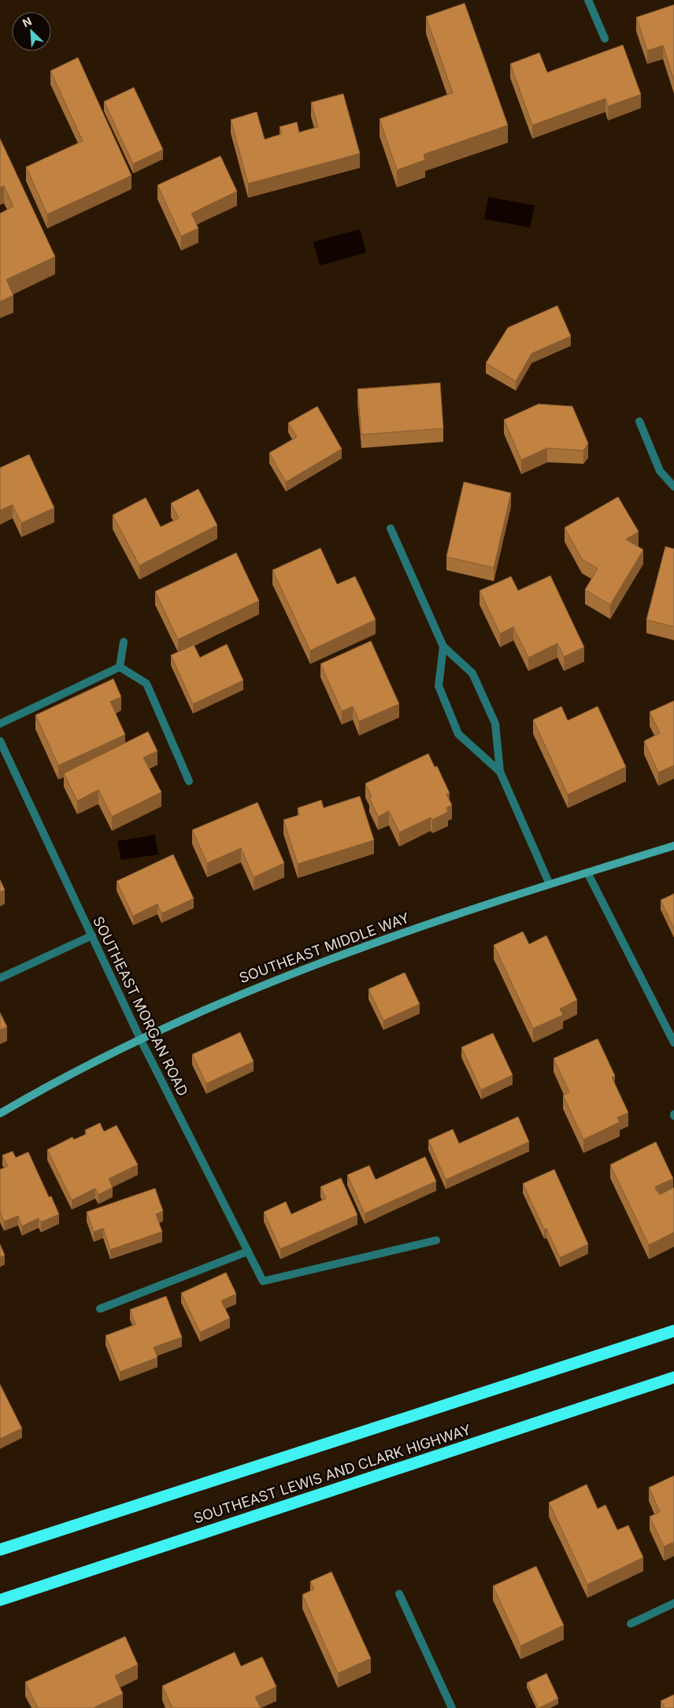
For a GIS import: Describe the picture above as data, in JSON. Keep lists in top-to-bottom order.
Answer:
{
  "streets": {
    "highway": ["SOUTHEAST LEWIS AND CLARK HIGHWAY"],
    "street": ["SOUTHEAST MIDDLE WAY", "SOUTHEAST MORGAN ROAD"]
  },
  "crossings": [
    ["SOUTHEAST MIDDLE WAY", "SOUTHEAST MORGAN ROAD"]
  ],
  "north": "top left"
}
